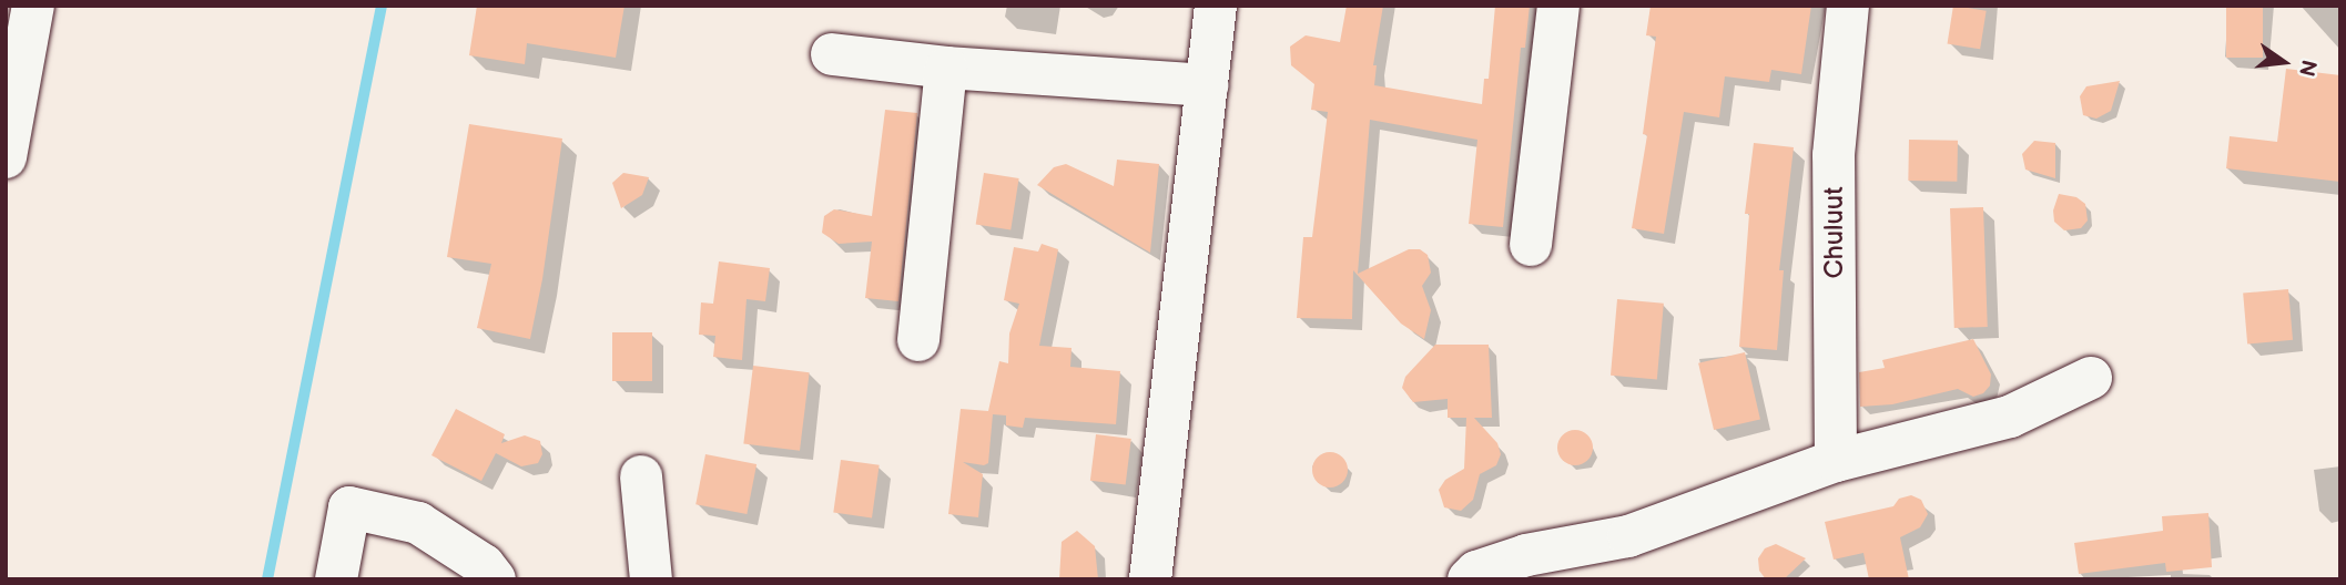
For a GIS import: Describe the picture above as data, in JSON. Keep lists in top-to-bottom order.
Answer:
{
  "streets": {
    "street": ["Chuluut"]
  },
  "north": "right"
}
